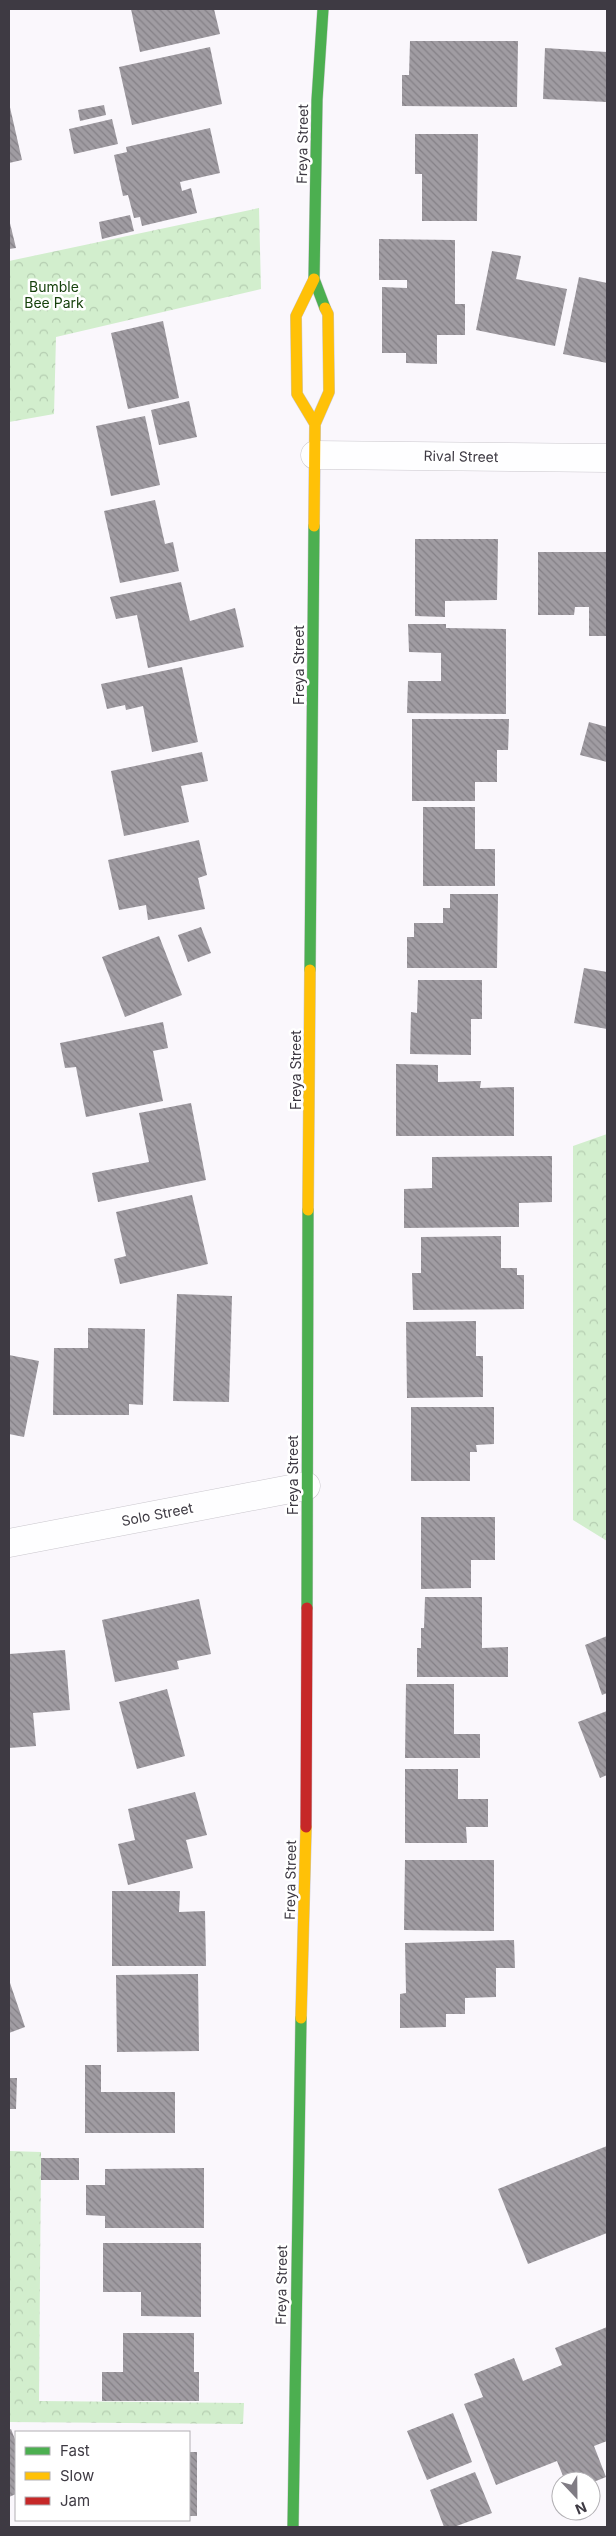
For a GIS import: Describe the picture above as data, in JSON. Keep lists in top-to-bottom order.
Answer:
{
  "streets": {
    "street": ["Freya Street", "Rival Street", "Solo Street"]
  },
  "crossings": [
    ["Freya Street", "Rival Street"],
    ["Freya Street", "Solo Street"]
  ],
  "parks": ["Bumble Bee Park"],
  "legend": ["Fast", "Slow", "Jam"],
  "north": "bottom"
}
